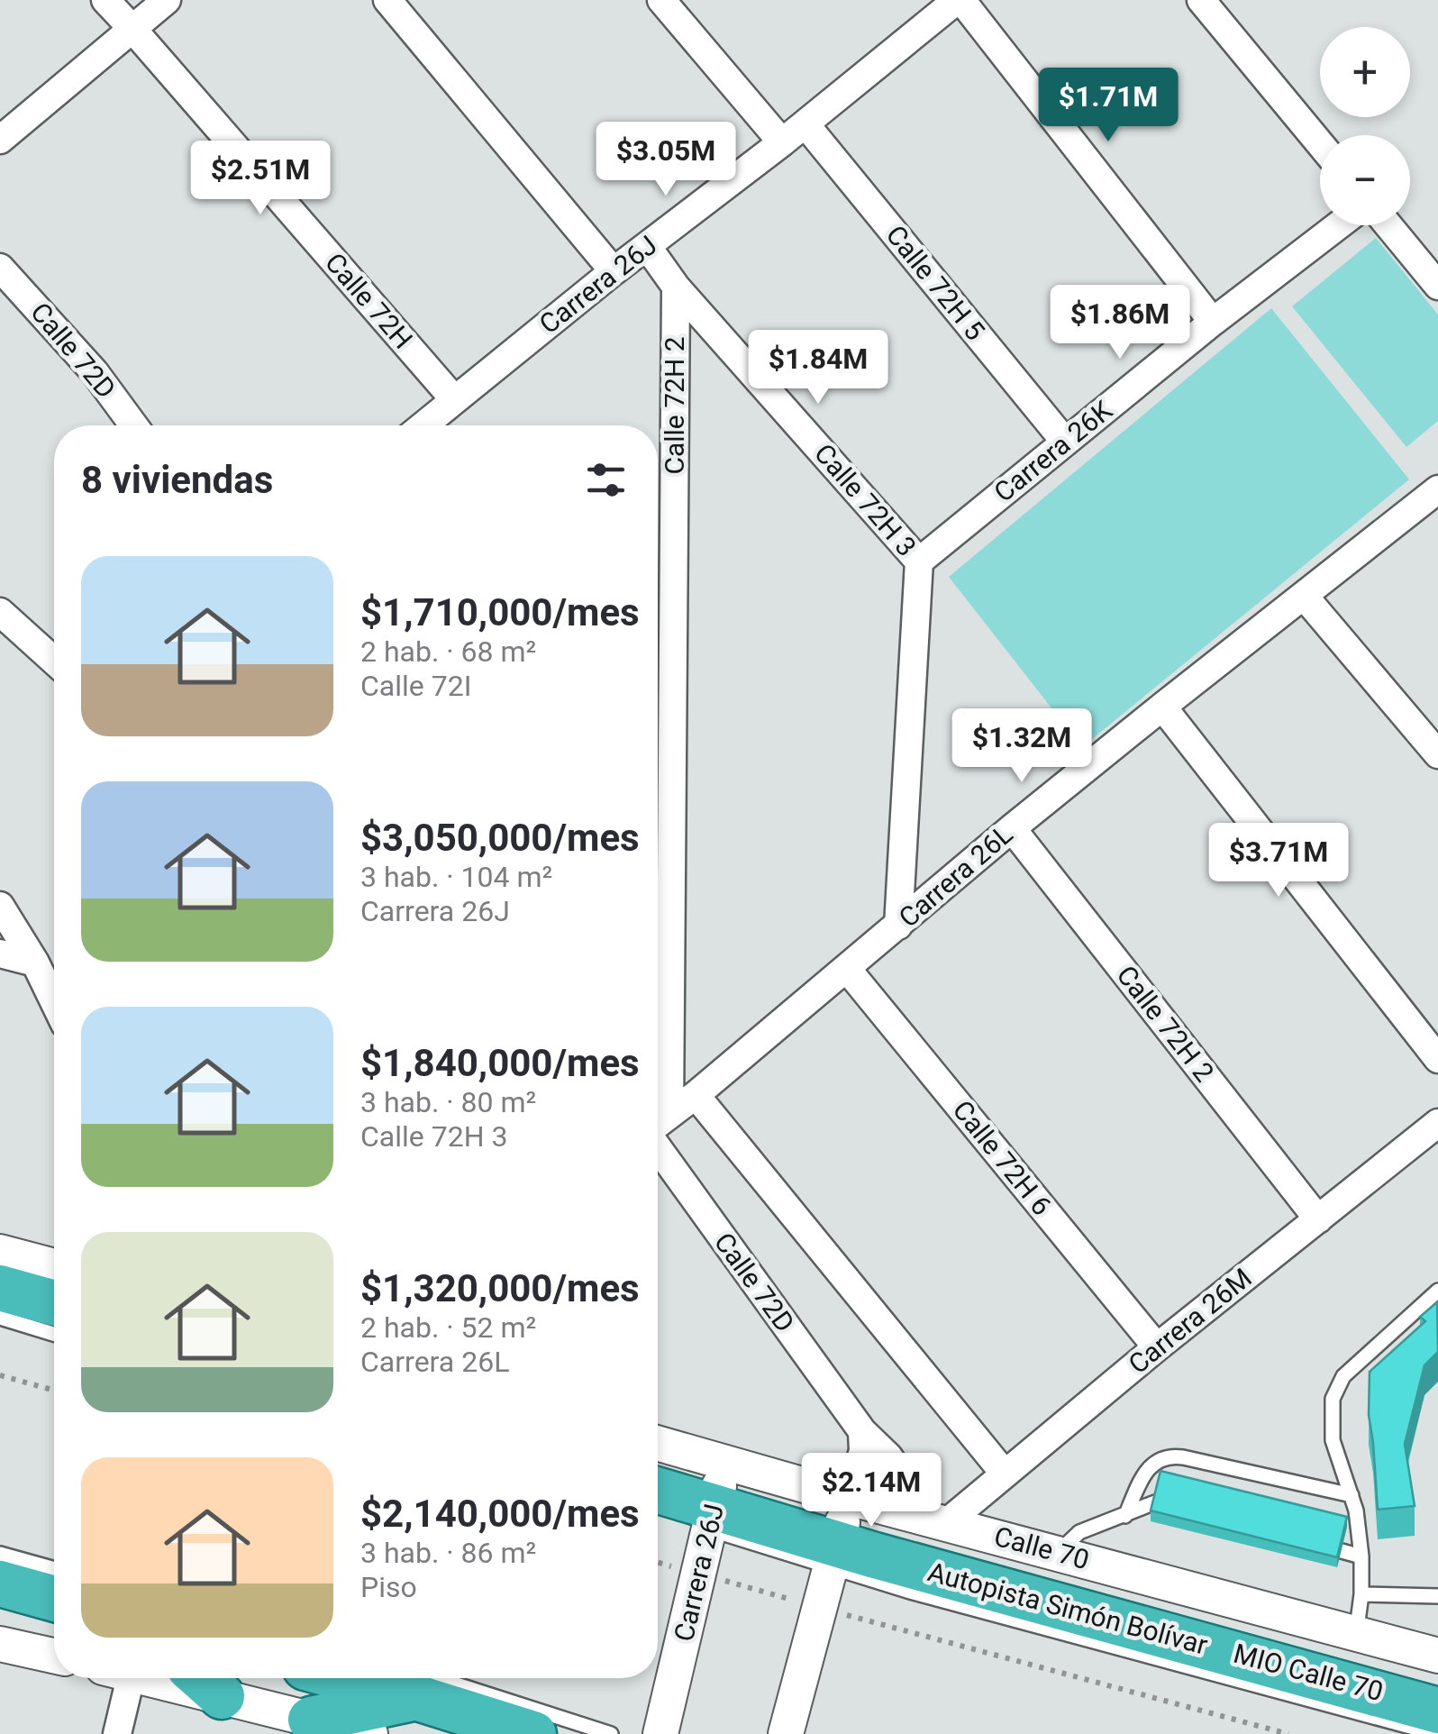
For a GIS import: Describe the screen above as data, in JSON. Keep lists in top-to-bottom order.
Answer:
{
  "streets": {
    "highway": ["Autopista Simón Bolívar"],
    "street": [
      "Calle 72H 5",
      "Carrera 26J",
      "Calle 72H",
      "Calle 72D",
      "Calle 72H 2",
      "Carrera 26K",
      "Calle 72H 3",
      "Carrera 26L",
      "Calle 72H 6",
      "Carrera 26M",
      "Calle 70"
    ],
    "lane": ["MIO Calle 70"]
  },
  "crossings": [
    ["Calle 72H 5", "Carrera 26J"],
    ["Calle 72H 5", "Carrera 26K"],
    ["Carrera 26J", "Calle 72H"],
    ["Carrera 26J", "Calle 70"],
    ["Carrera 26J", "Autopista Simón Bolívar"],
    ["Calle 72D", "Carrera 26M"],
    ["Calle 72D", "Calle 70"],
    ["Calle 72H 2", "Calle 72H 3"],
    ["Calle 72H 2", "Carrera 26L"],
    ["Calle 72H 2", "Carrera 26M"],
    ["Carrera 26K", "Calle 72H 3"],
    ["Calle 72H 3", "Carrera 26L"],
    ["Carrera 26L", "Calle 72H 6"],
    ["Calle 72H 6", "Carrera 26M"],
    ["Carrera 26M", "Calle 70"],
    ["Autopista Simón Bolívar", "MIO Calle 70"]
  ],
  "page": {
    "map_buttons": ["+", "−"],
    "price": [
      "$1.71M",
      "$3.05M",
      "$2.51M",
      "$1.86M",
      "$1.84M",
      "$1.32M",
      "$3.71M",
      "$2.14M"
    ],
    "heading": "8 viviendas",
    "list": [
      {
        "name": "$1,710,000/mes",
        "note": "2 hab. · 68 m² · Calle 72I"
      },
      {
        "name": "$3,050,000/mes",
        "note": "3 hab. · 104 m² · Carrera 26J"
      },
      {
        "name": "$1,840,000/mes",
        "note": "3 hab. · 80 m² · Calle 72H 3"
      },
      {
        "name": "$1,320,000/mes",
        "note": "2 hab. · 52 m² · Carrera 26L"
      },
      {
        "name": "$2,140,000/mes",
        "note": "3 hab. · 86 m² · Piso"
      }
    ]
  }
}
